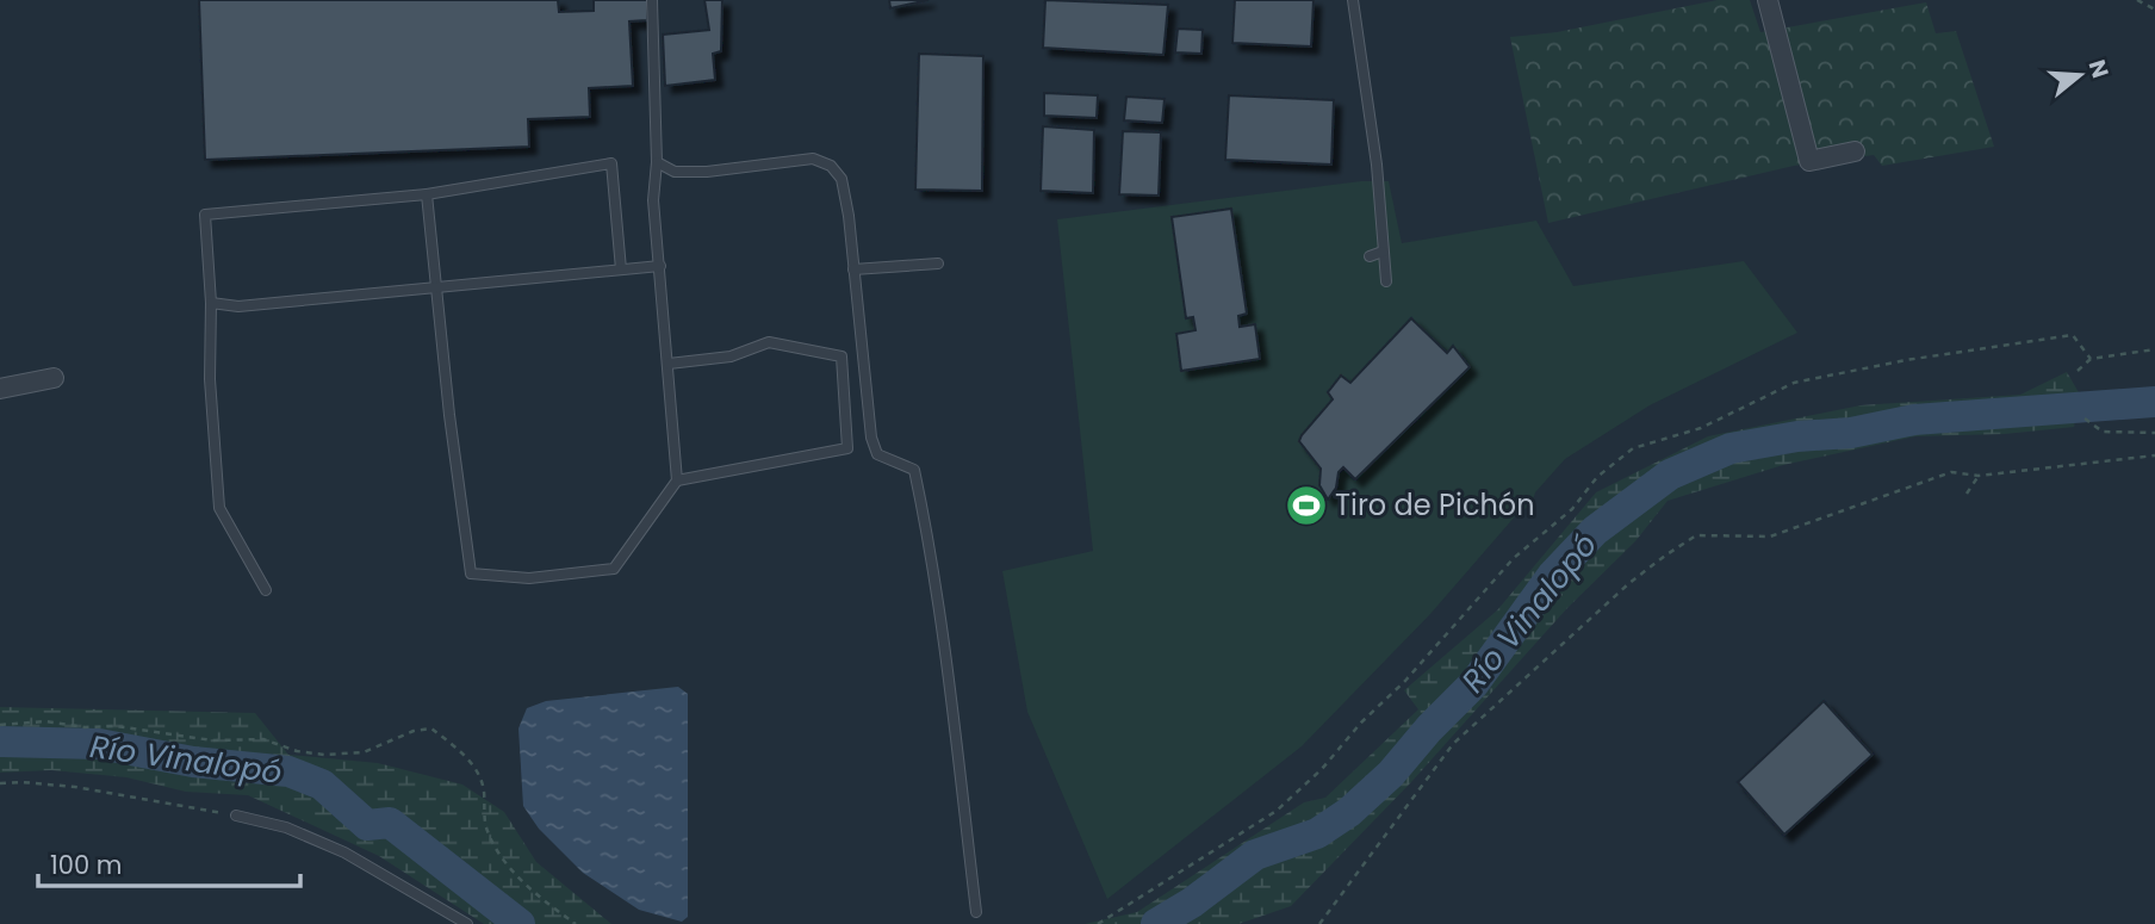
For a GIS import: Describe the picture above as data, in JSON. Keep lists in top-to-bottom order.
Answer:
{
  "water": ["Río Vinalopó"],
  "places": {
    "sports": ["Tiro de Pichón"]
  },
  "scale_bar": "100 m",
  "north": "right"
}
